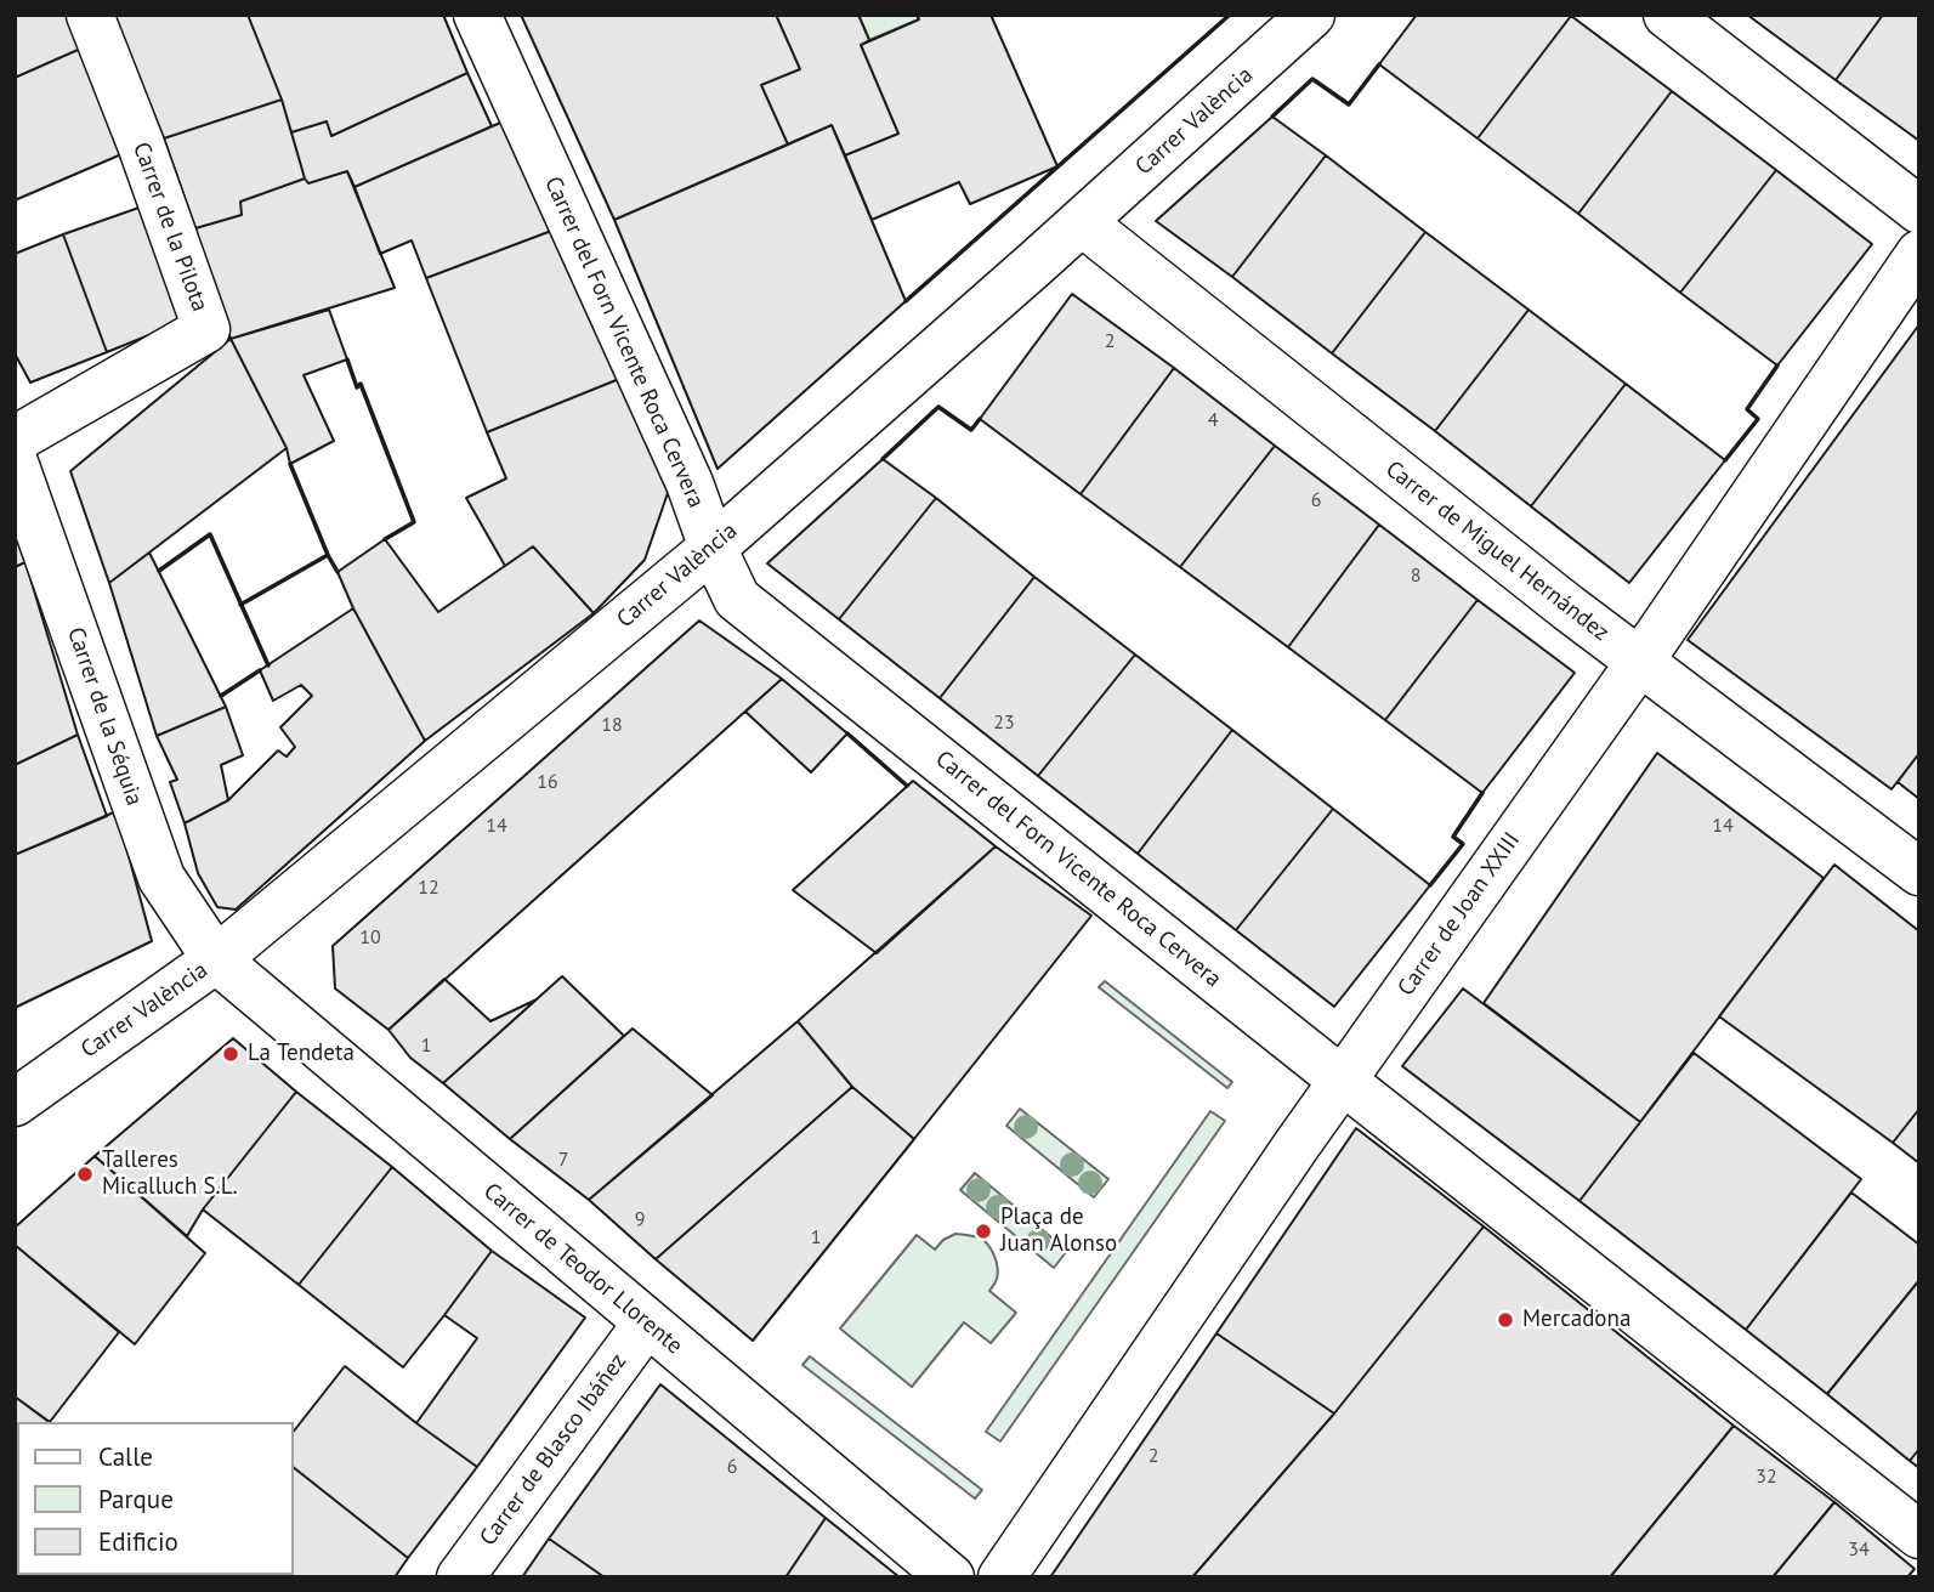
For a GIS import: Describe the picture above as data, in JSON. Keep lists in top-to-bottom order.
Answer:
{
  "streets": {
    "street": [
      "Carrer València",
      "Carrer de la Pilota",
      "Carrer del Forn Vicente Roca Cervera",
      "Carrer de Miguel Hernández",
      "Carrer de la Séquia",
      "Carrer de Joan XXIII",
      "Carrer de Teodor Llorente",
      "Carrer de Blasco Ibáñez"
    ]
  },
  "crossings": [
    ["Carrer València", "Carrer del Forn Vicente Roca Cervera"],
    ["Carrer València", "Carrer de Miguel Hernández"],
    ["Carrer València", "Carrer de la Séquia"],
    ["Carrer València", "Carrer de Teodor Llorente"],
    ["Carrer del Forn Vicente Roca Cervera", "Carrer de Joan XXIII"],
    ["Carrer de Miguel Hernández", "Carrer de Joan XXIII"],
    ["Carrer de la Séquia", "Carrer de Teodor Llorente"],
    ["Carrer de Teodor Llorente", "Carrer de Blasco Ibáñez"]
  ],
  "places": [
    "La Tendeta",
    "Talleres Micalluch S.L.",
    "Plaça de Juan Alonso",
    "Mercadona"
  ],
  "house_numbers": [
    "2",
    "4",
    "6",
    "8",
    "23",
    "18",
    "16",
    "14",
    "14",
    "12",
    "10",
    "1",
    "7",
    "9",
    "1",
    "2",
    "6",
    "32",
    "34"
  ],
  "legend": ["Calle", "Parque", "Edificio"]
}
